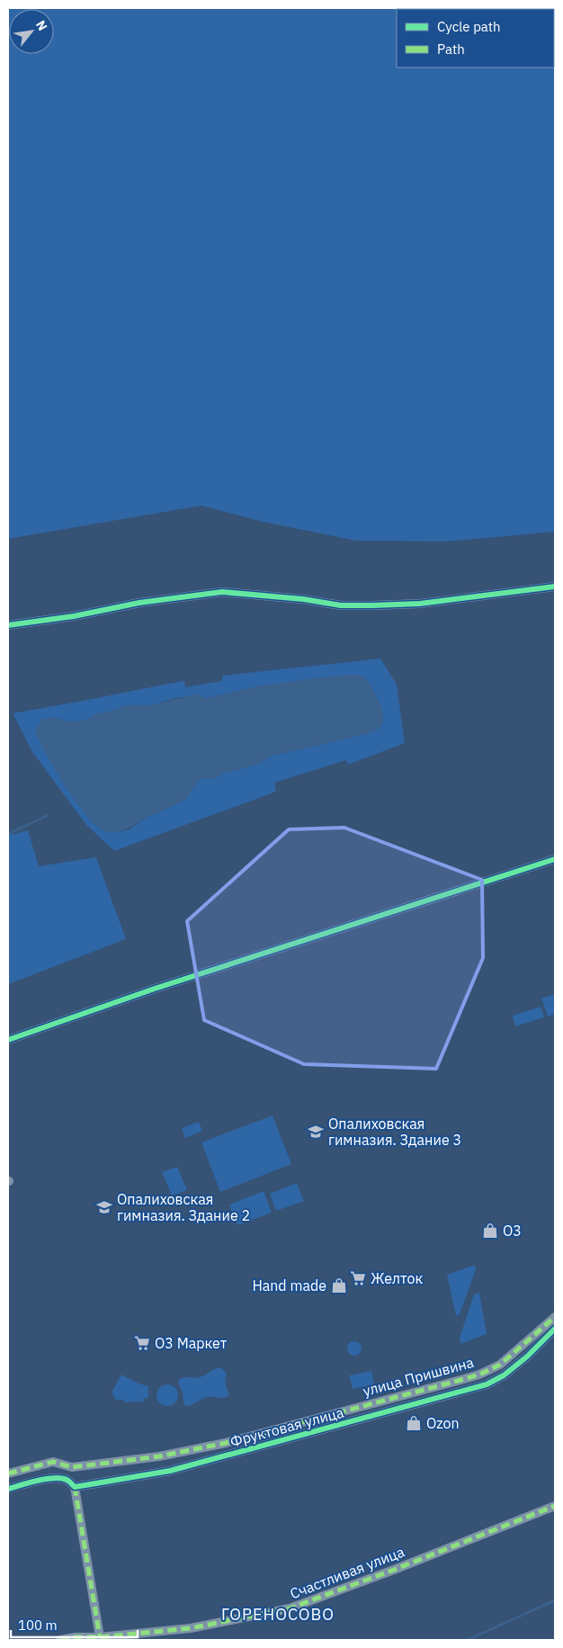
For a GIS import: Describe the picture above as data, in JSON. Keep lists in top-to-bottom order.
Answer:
{
  "streets": {
    "street": ["улица Пришвина", "Фруктовая улица", "Счастливая улица"]
  },
  "districts": ["ГОРЕНОСОВО"],
  "places": {
    "school or university": ["Опалиховская гимназия. Здание 3", "Опалиховская гимназия. Здание 2"],
    "shop": ["О3", "Hand made", "Ozon"],
    "supermarket": ["Желток", "О3 Маркет"]
  },
  "legend": ["Cycle path", "Path"],
  "scale_bar": "100 m",
  "north": "top right"
}
